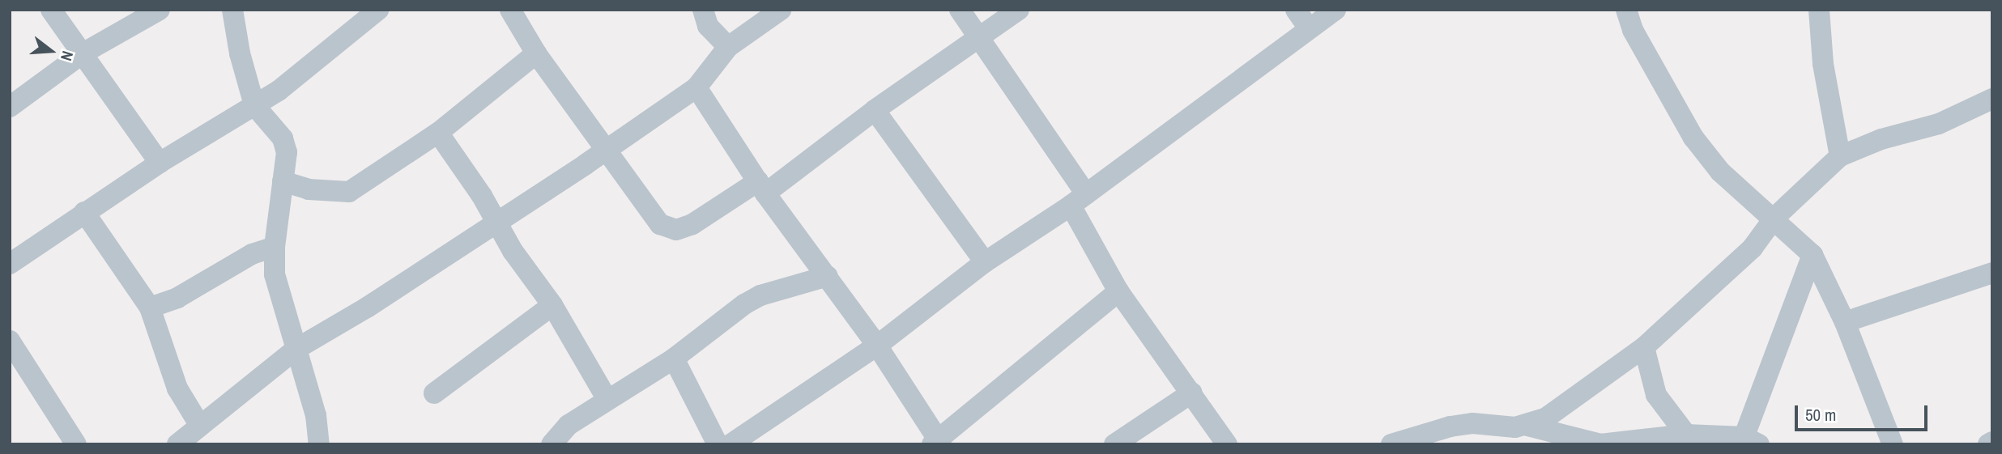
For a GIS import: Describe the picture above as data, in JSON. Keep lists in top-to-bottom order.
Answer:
{
  "scale_bar": "50 m",
  "north": "right"
}
